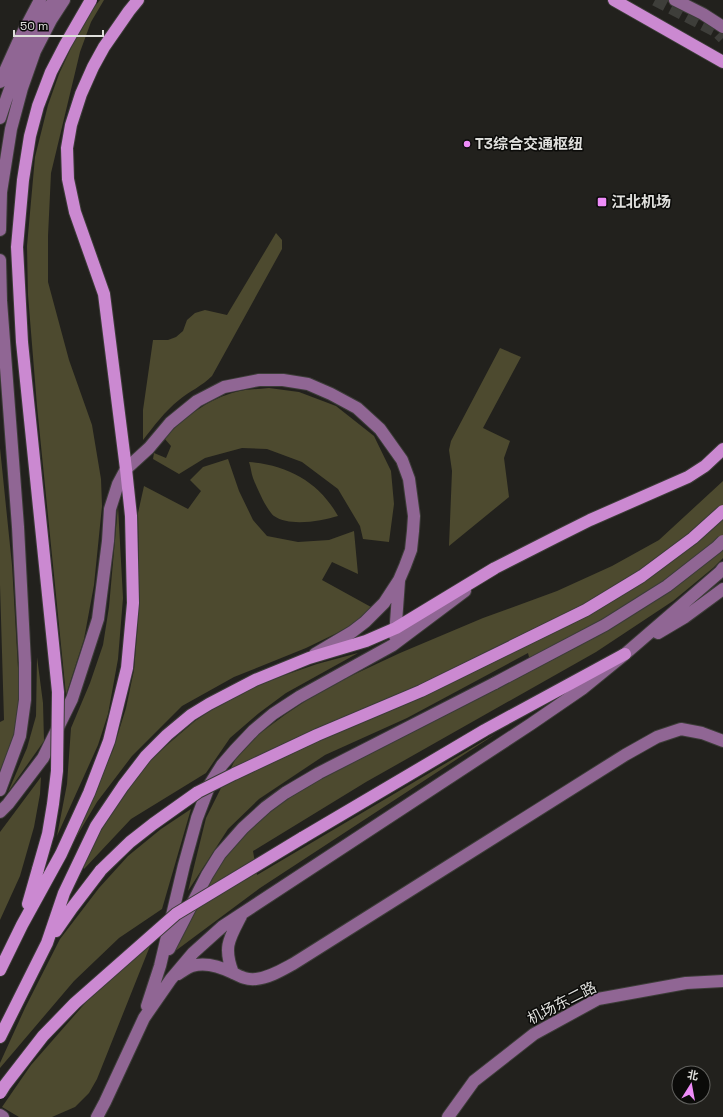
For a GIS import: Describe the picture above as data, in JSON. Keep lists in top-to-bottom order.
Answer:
{
  "streets": {
    "main road": ["机场东二路"]
  },
  "places": {
    "other": ["T3综合交通枢纽"],
    "transit": ["江北机场"]
  },
  "scale_bar": "50 m",
  "north": "top"
}
